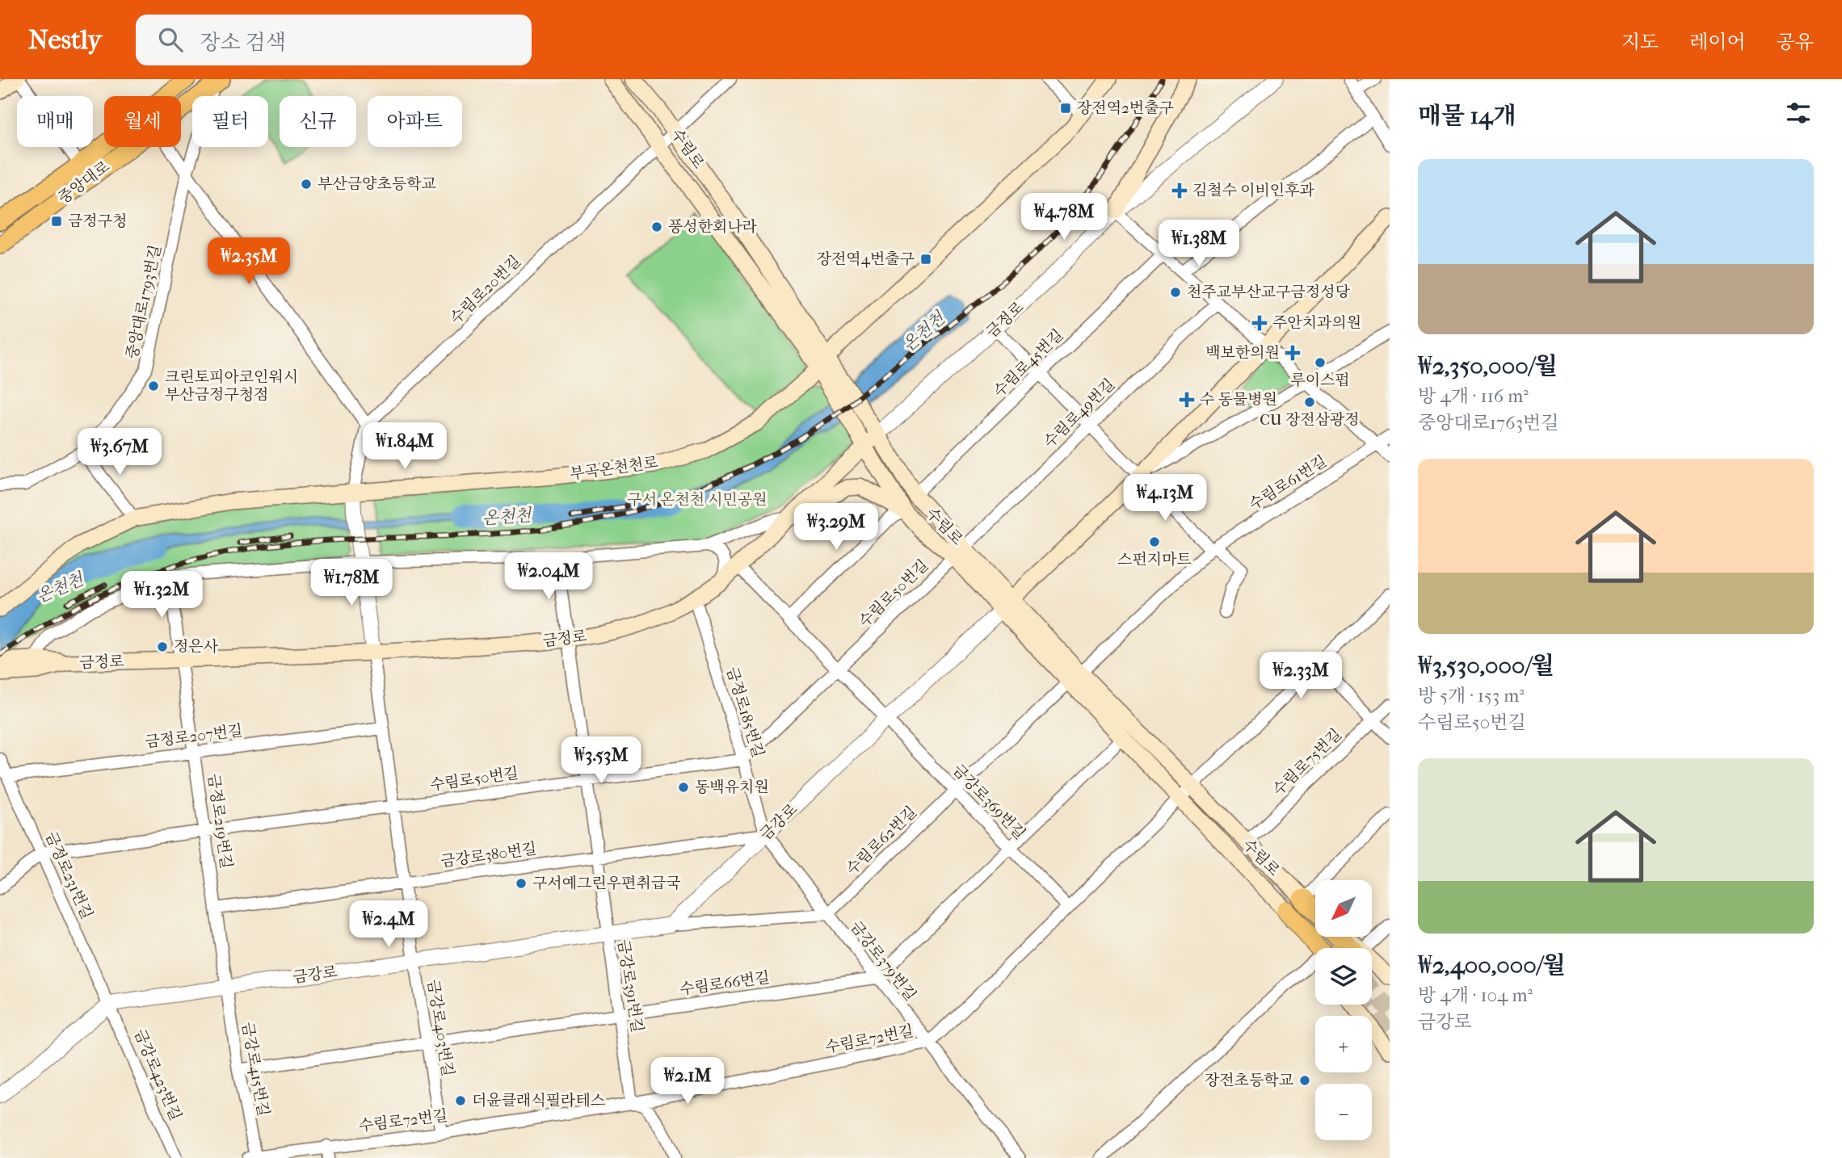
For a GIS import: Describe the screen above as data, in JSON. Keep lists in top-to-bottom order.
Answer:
{
  "streets": {
    "main road": [
      "수림로",
      "중앙대로",
      "금정로",
      "부곡온천천로",
      "금강로"
    ],
    "street": [
      "수림로20번길",
      "중앙대로1793번길",
      "수림로45번길",
      "수림로49번길",
      "수림로61번길",
      "수림로50번길",
      "금정로185번길",
      "금정로207번길",
      "수림로75번길",
      "금강로369번길",
      "금정로219번길",
      "수림로62번길",
      "금강로380번길",
      "금정로231번길",
      "금강로379번길",
      "수림로66번길",
      "금강로391번길",
      "금강로403번길",
      "수림로72번길",
      "금강로415번길",
      "금강로423번길"
    ]
  },
  "crossings": [
    ["수림로", "수림로20번길"],
    ["수림로", "금정로"],
    ["수림로", "수림로45번길"],
    ["수림로", "수림로49번길"],
    ["수림로", "부곡온천천로"],
    ["수림로", "수림로61번길"],
    ["수림로", "수림로50번길"],
    ["수림로", "수림로75번길"],
    ["수림로", "금강로"],
    ["수림로", "수림로62번길"],
    ["수림로", "수림로72번길"],
    ["중앙대로", "중앙대로1793번길"],
    ["금정로", "금정로185번길"],
    ["금정로", "금정로219번길"],
    ["금정로", "금강로391번길"],
    ["수림로49번길", "수림로50번길"],
    ["수림로61번길", "수림로62번길"],
    ["수림로50번길", "금정로185번길"],
    ["수림로50번길", "금정로219번길"],
    ["수림로50번길", "금정로231번길"],
    ["수림로50번길", "금강로391번길"],
    ["금정로185번길", "금강로"],
    ["금정로185번길", "금강로380번길"],
    ["금정로185번길", "금강로379번길"],
    ["금정로207번길", "금정로219번길"],
    ["금정로207번길", "금정로231번길"],
    ["금강로369번길", "금강로"],
    ["금강로369번길", "수림로62번길"],
    ["금강로369번길", "수림로72번길"],
    ["금정로219번길", "금강로"],
    ["금정로219번길", "금강로380번길"],
    ["금정로219번길", "금강로415번길"],
    ["금강로", "금강로380번길"],
    ["금강로", "금정로231번길"],
    ["금강로", "금강로379번길"],
    ["금강로", "금강로391번길"],
    ["금강로", "금강로403번길"],
    ["금강로", "금강로415번길"],
    ["금강로", "금강로423번길"],
    ["수림로62번길", "금강로379번길"],
    ["금강로380번길", "금강로379번길"],
    ["금강로380번길", "금강로391번길"],
    ["금정로231번길", "금강로423번길"],
    ["금강로379번길", "수림로66번길"],
    ["금강로379번길", "수림로72번길"],
    ["수림로66번길", "금강로391번길"],
    ["수림로66번길", "금강로403번길"],
    ["수림로66번길", "금강로415번길"],
    ["금강로391번길", "수림로72번길"],
    ["금강로403번길", "수림로72번길"],
    ["수림로72번길", "금강로415번길"]
  ],
  "water": ["온천천"],
  "parks": ["구서 온천천 시민공원"],
  "places": {
    "transit": ["장전역2번출구", "금정구청", "장전역4번출구"],
    "other": [
      "부산금양초등학교",
      "풍성한회나라",
      "천주교부산교구금정성당",
      "루이스펍",
      "크린토피아코인워시 부산금정구청점",
      "CU 장전삼광정",
      "스펀지마트",
      "정은사",
      "동백유치원",
      "구서예그린우편취급국",
      "장전초등학교",
      "더윤클래식필라테스"
    ],
    "health": [
      "김철수 이비인후과",
      "주안치과의원",
      "백보한의원",
      "수 동물병원"
    ]
  },
  "north": "bottom left",
  "page": {
    "header": "Nestly",
    "search": "장소 검색",
    "nav": ["지도", "레이어", "공유"],
    "heading": "매물 14개",
    "chip": [
      "매매",
      "월세",
      "필터",
      "신규",
      "아파트"
    ],
    "list": [
      {
        "name": "₩2,350,000/월",
        "note": "방 4개 · 116 m² · 중앙대로1763번길"
      },
      {
        "name": "₩3,530,000/월",
        "note": "방 5개 · 153 m² · 수림로50번길"
      },
      {
        "name": "₩2,400,000/월",
        "note": "방 4개 · 104 m² · 금강로"
      }
    ],
    "price": [
      "₩4.78M",
      "₩1.38M",
      "₩2.35M",
      "₩1.84M",
      "₩3.67M",
      "₩4.13M",
      "₩3.29M",
      "₩2.04M",
      "₩1.78M",
      "₩1.32M",
      "₩2.33M",
      "₩3.53M",
      "₩2.4M",
      "₩2.1M"
    ],
    "map_buttons": ["+", "−"]
  }
}
